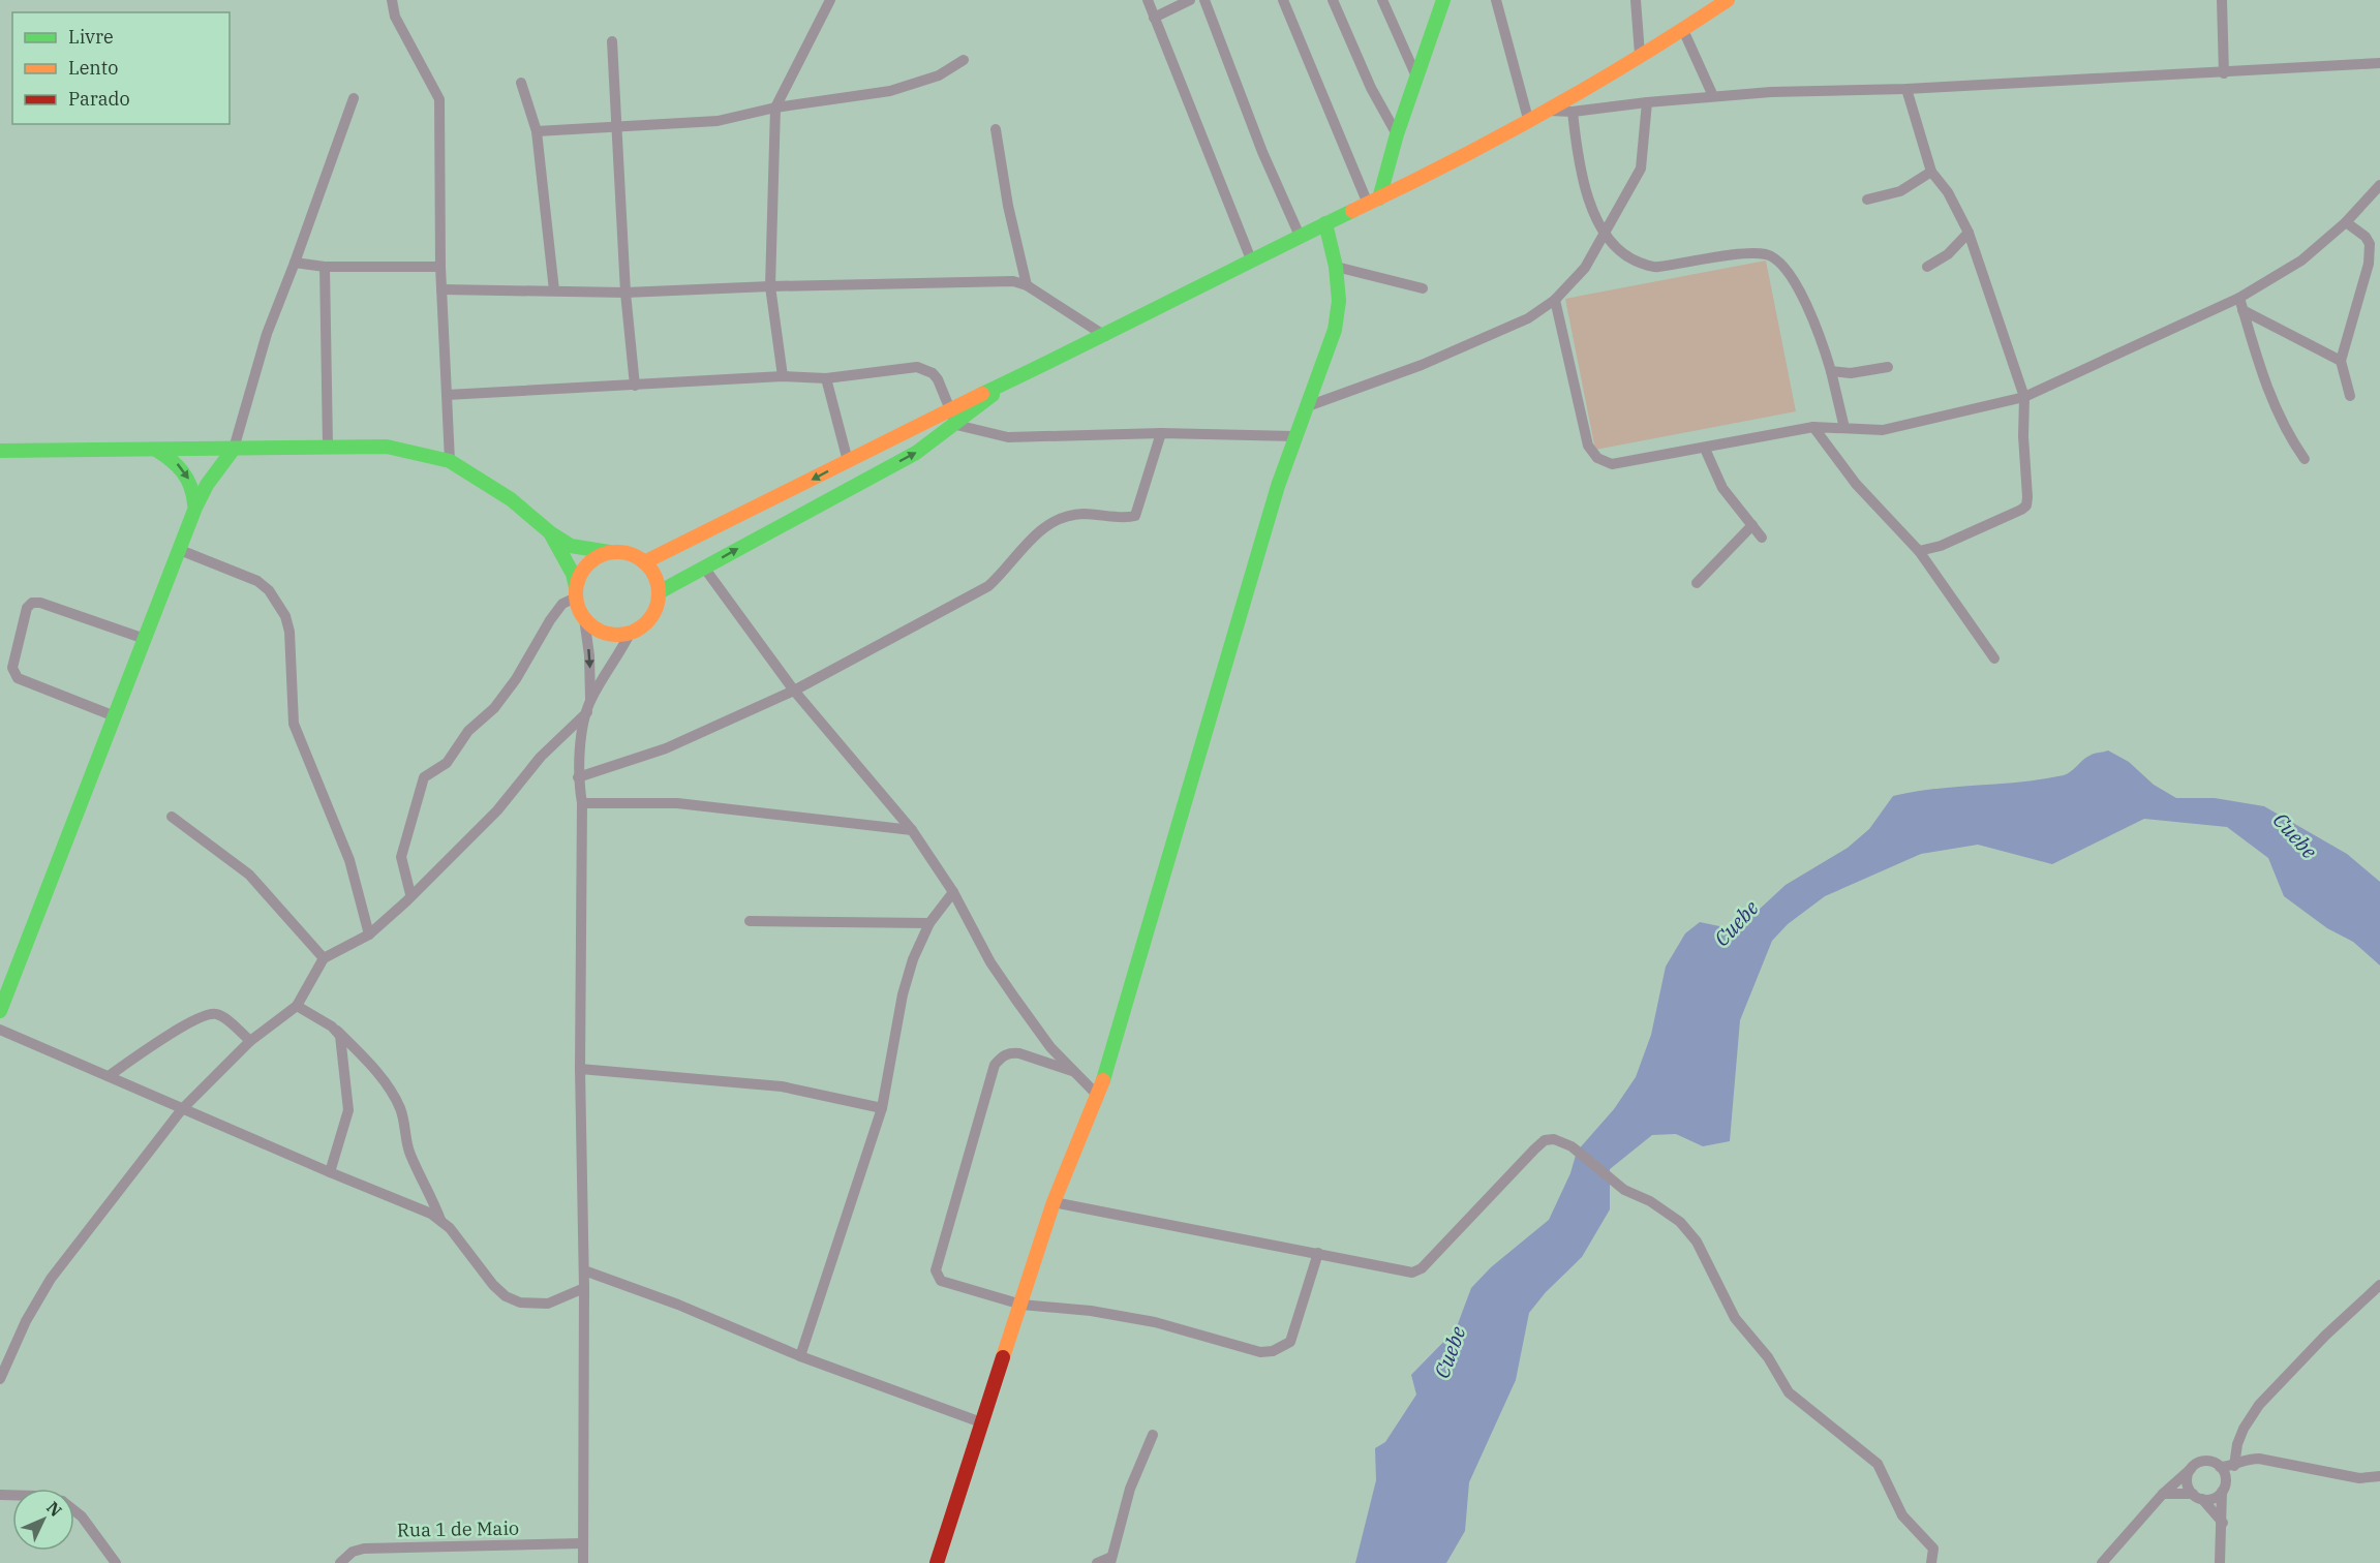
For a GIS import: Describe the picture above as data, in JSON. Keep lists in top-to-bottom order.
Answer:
{
  "streets": {
    "street": ["Rua 1 de Maio"]
  },
  "water": ["Cuebe"],
  "legend": ["Livre", "Lento", "Parado"],
  "north": "top right"
}
